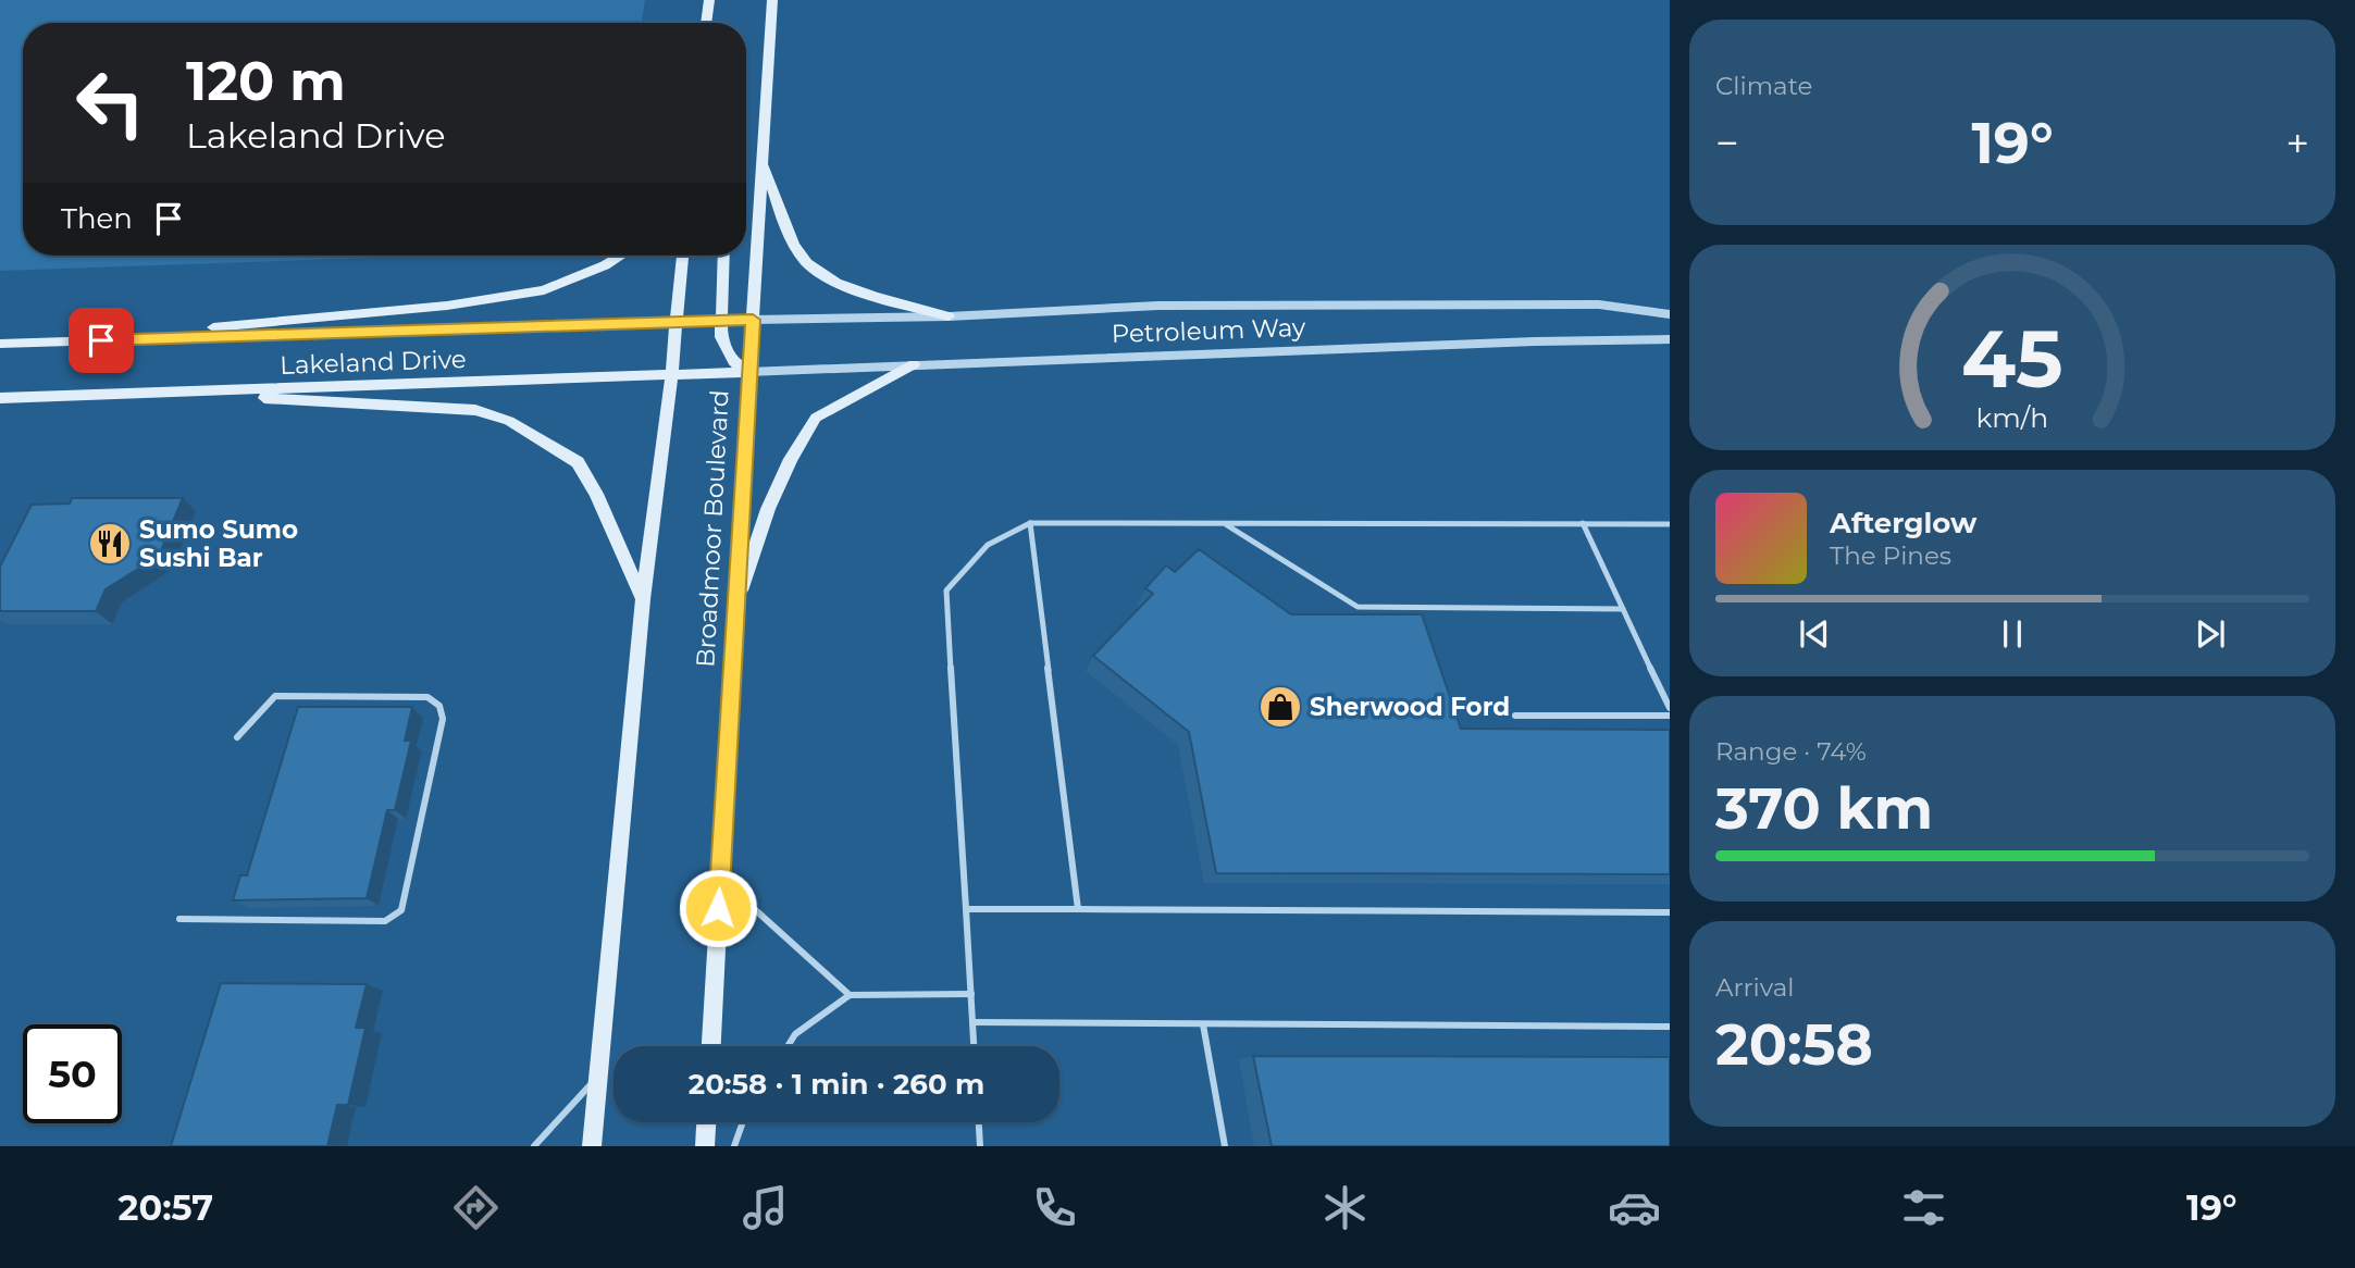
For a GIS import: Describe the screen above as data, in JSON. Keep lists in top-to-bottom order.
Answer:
{
  "streets": {
    "main road": ["Lakeland Drive", "Broadmoor Boulevard"],
    "street": ["Petroleum Way"]
  },
  "crossings": [
    ["Petroleum Way", "Lakeland Drive"],
    ["Petroleum Way", "Broadmoor Boulevard"],
    ["Lakeland Drive", "Broadmoor Boulevard"]
  ],
  "places": {
    "restaurant": ["Sumo Sumo Sushi Bar"],
    "shop": ["Sherwood Ford"]
  },
  "page": {
    "tile": [
      "Climate",
      ["Range · 74%", "370 km"],
      ["Arrival", "20:58"]
    ],
    "turn": ["120 m", "Lakeland Drive"],
    "heat": ["−", "19°", "+"],
    "then": "Then",
    "song": ["Afterglow", "The Pines"],
    "limit": "50",
    "trip": "20:58 · 1 min · 260 m",
    "tabs": ["20:57", "19°"],
    "gauge": ["45", "km/h"]
  }
}
